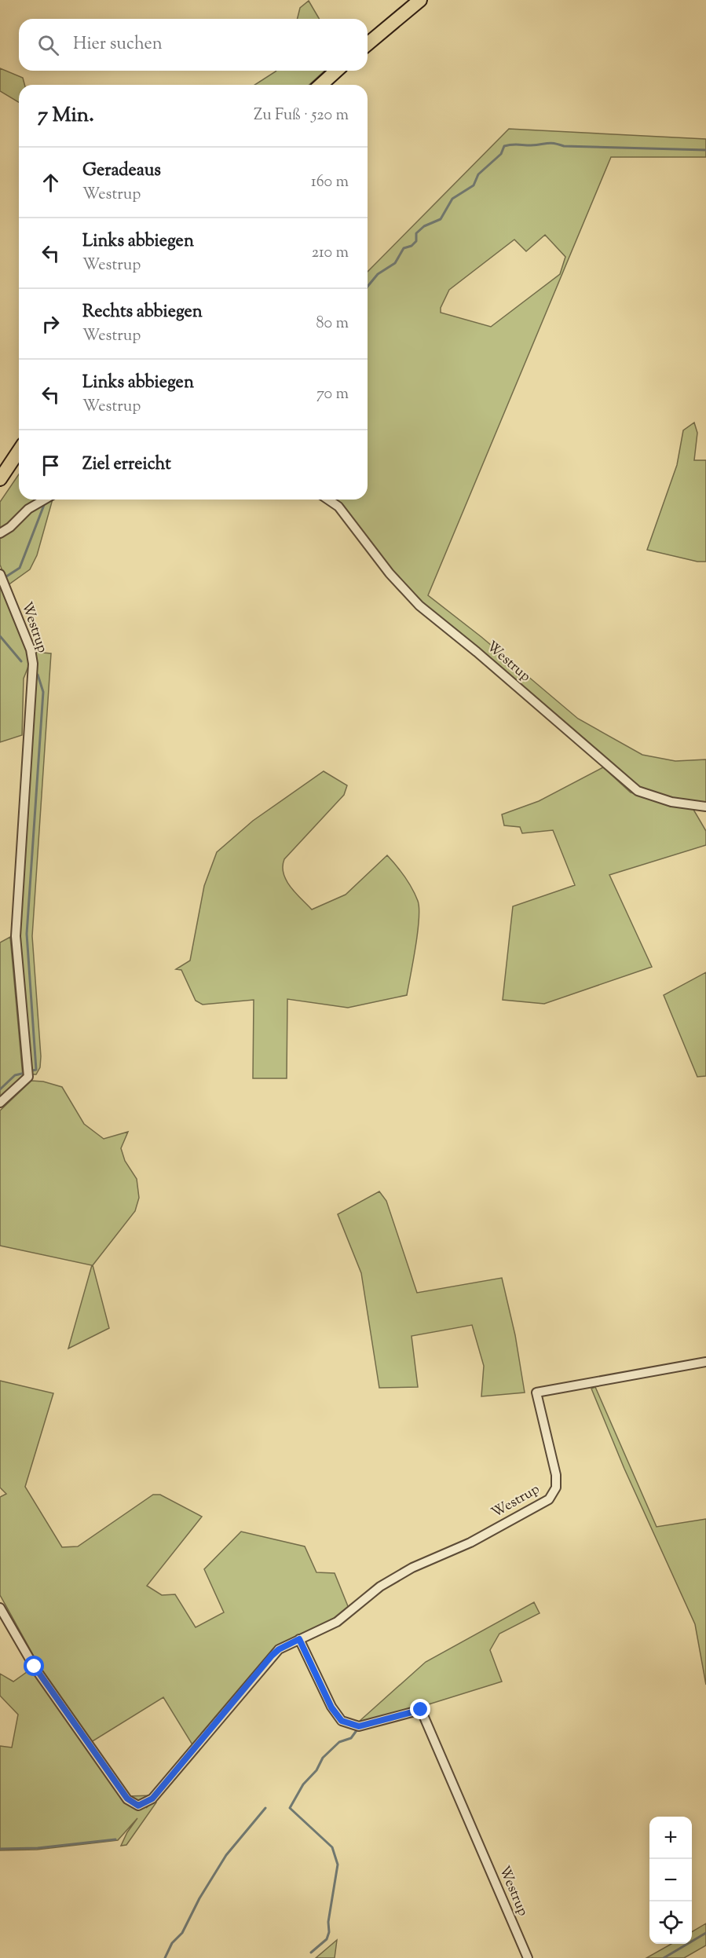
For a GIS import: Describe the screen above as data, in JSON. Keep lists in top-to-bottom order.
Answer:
{
  "streets": {
    "street": ["Westrup"]
  },
  "page": {
    "search": "Hier suchen",
    "heading": ["7 Min.", "Zu Fuß · 520 m"],
    "list": [
      ["Geradeaus", "Westrup", "160 m"],
      ["Links abbiegen", "Westrup", "210 m"],
      ["Rechts abbiegen", "Westrup", "80 m"],
      ["Links abbiegen", "Westrup", "70 m"],
      "Ziel erreicht"
    ],
    "map_buttons": ["+", "−"]
  }
}
